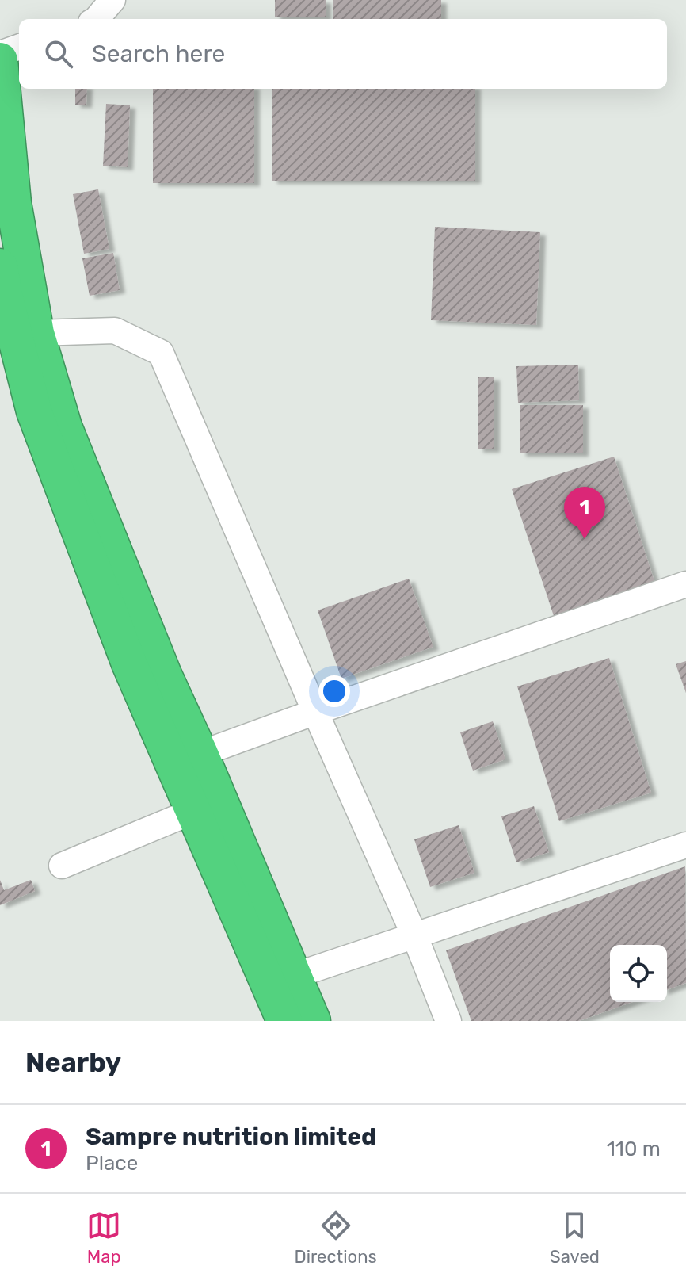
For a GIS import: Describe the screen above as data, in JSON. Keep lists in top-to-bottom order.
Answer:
{
  "page": {
    "search": "Search here",
    "pins": "1",
    "heading": "Nearby",
    "list": [
      {
        "mark": "1",
        "name": "Sampre nutrition limited",
        "note": "Place",
        "value": "110 m"
      }
    ],
    "nav": ["Map", "Directions", "Saved"]
  }
}
